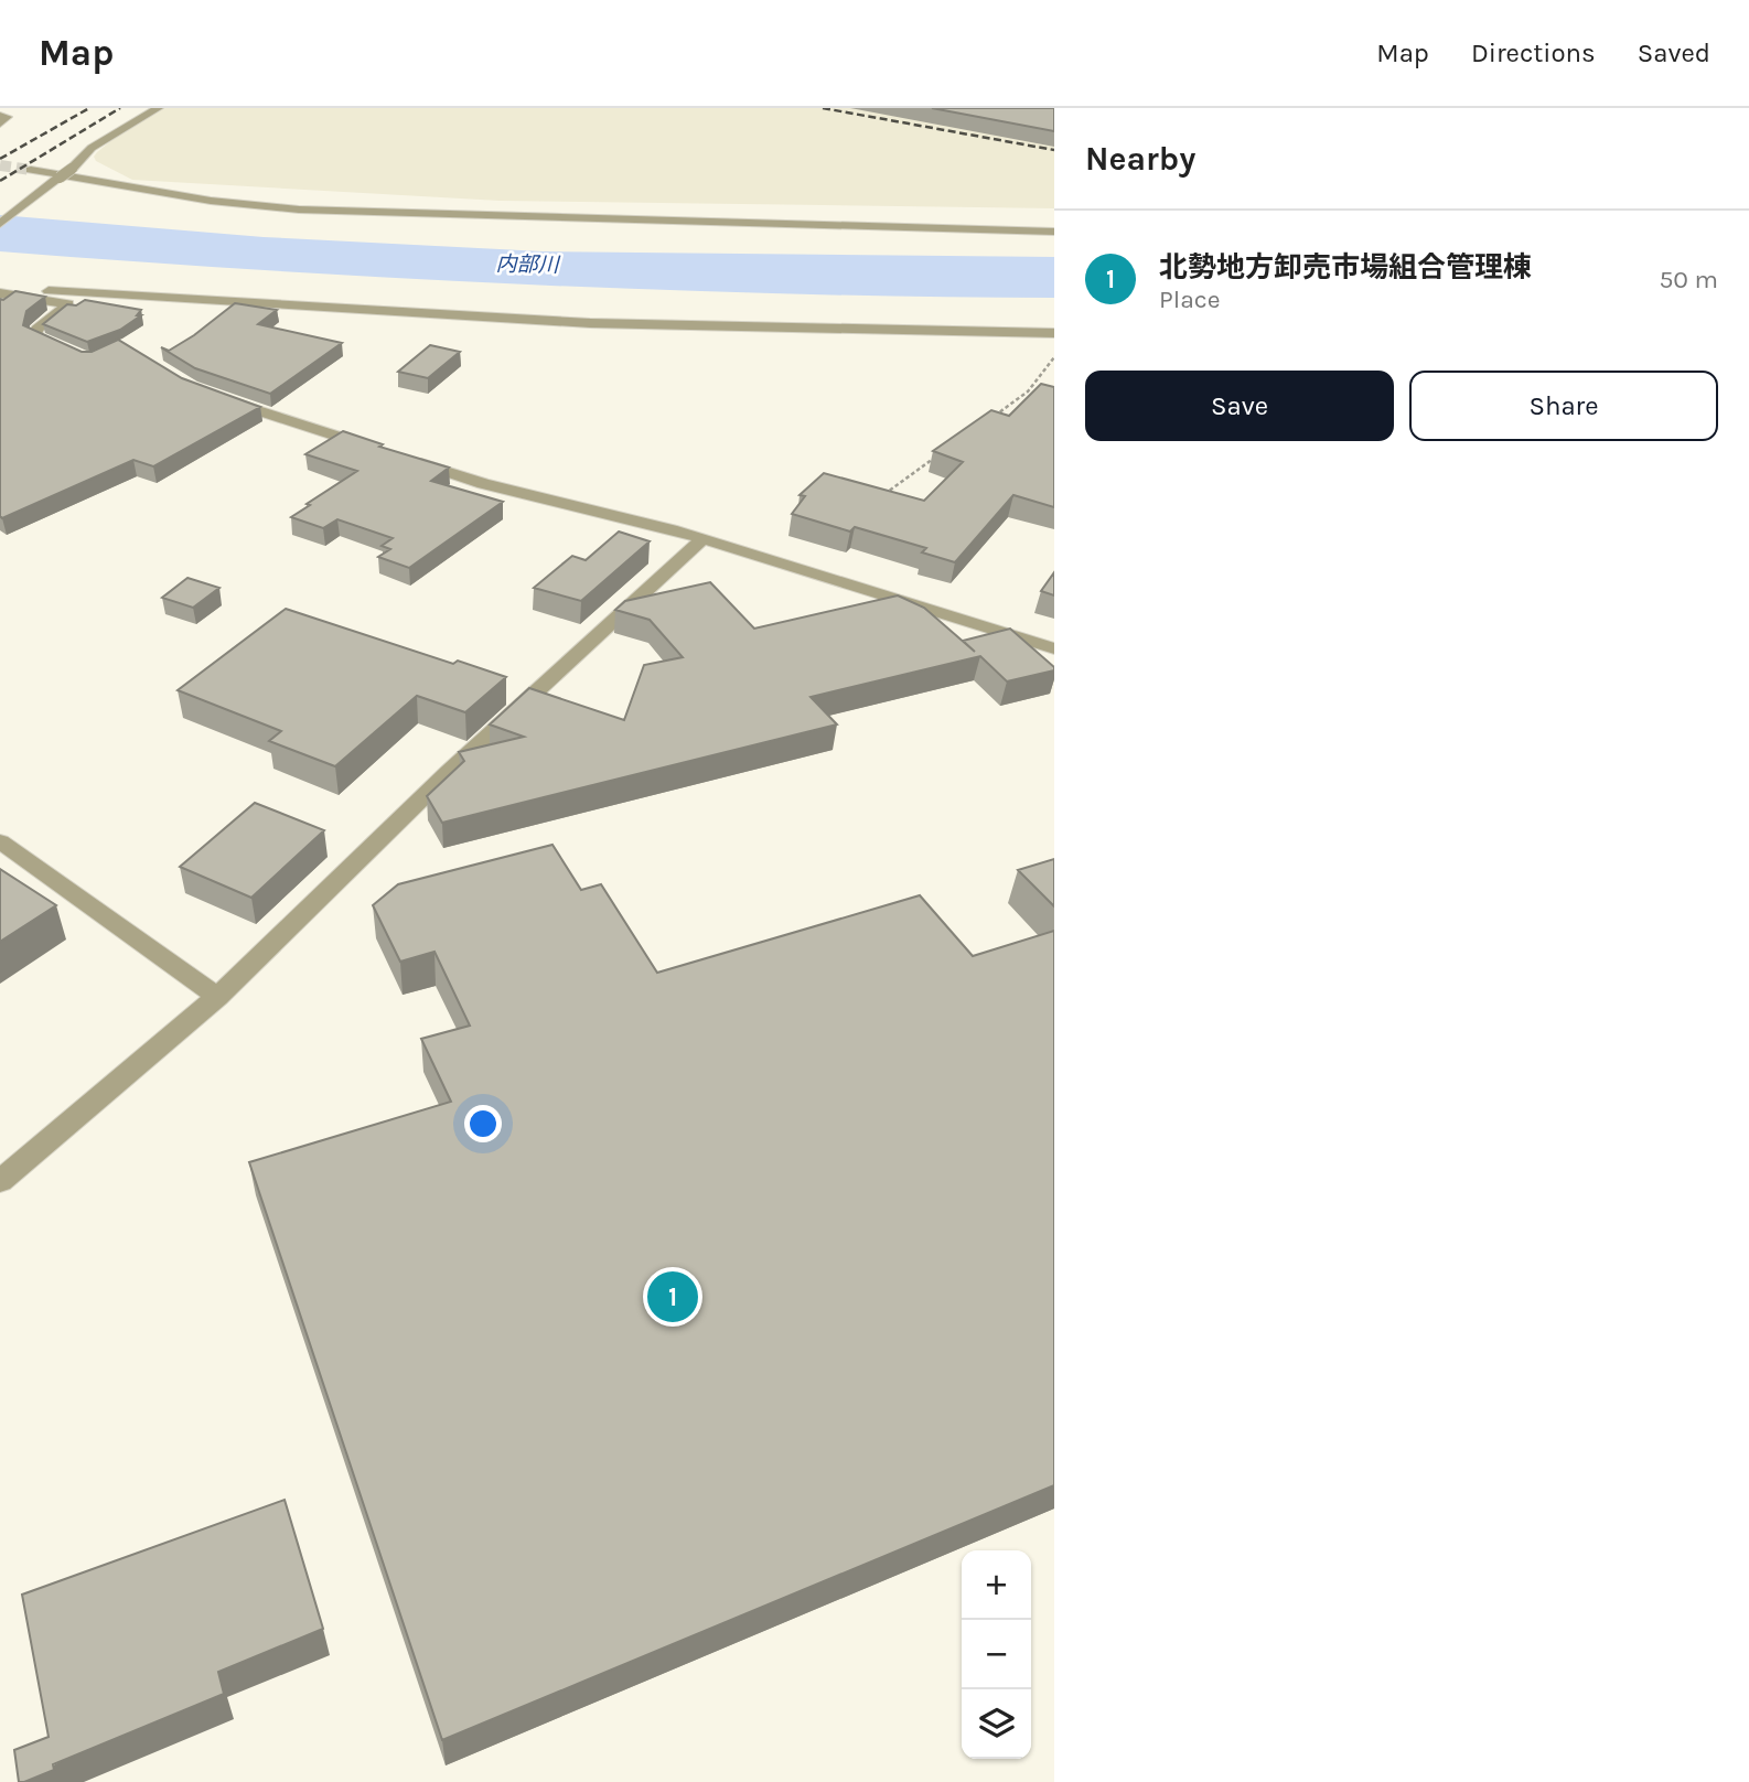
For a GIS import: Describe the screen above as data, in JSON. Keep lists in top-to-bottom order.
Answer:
{
  "water": ["内部川"],
  "page": {
    "header": "Map",
    "nav": ["Map", "Directions", "Saved"],
    "heading": "Nearby",
    "list": [
      {
        "mark": "1",
        "name": "北勢地方卸売市場組合管理棟",
        "note": "Place",
        "value": "50 m"
      }
    ],
    "buttons": ["Save", "Share"],
    "pins": "1",
    "map_buttons": ["+", "−"]
  }
}
